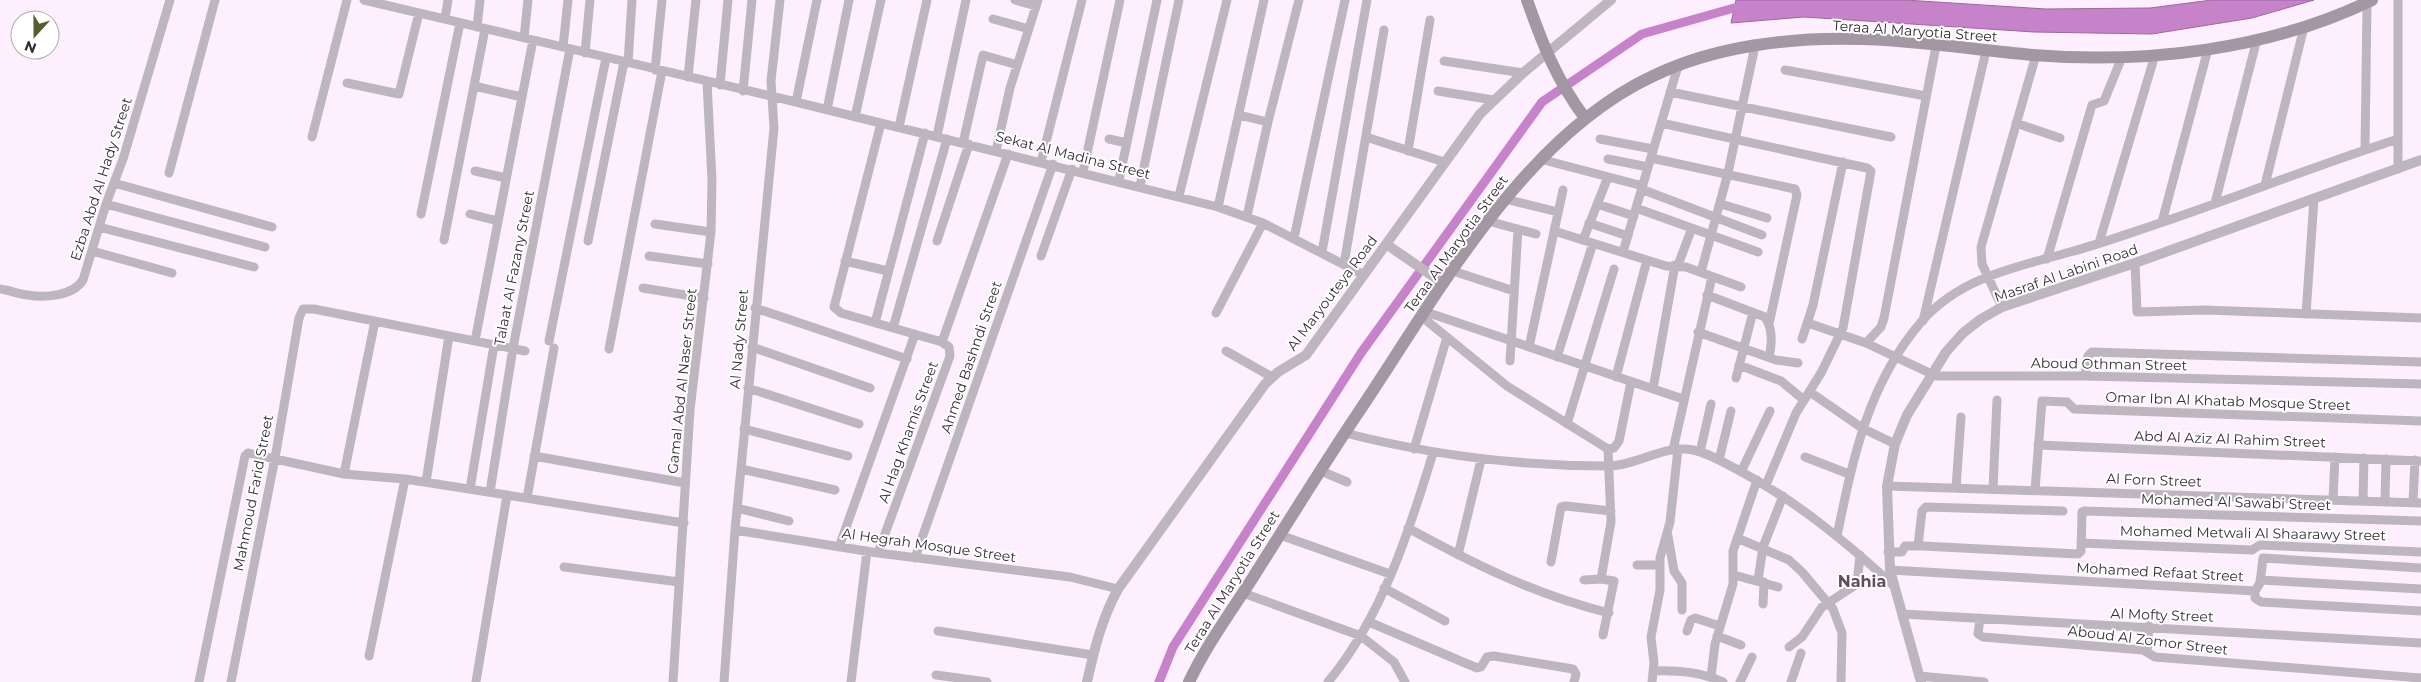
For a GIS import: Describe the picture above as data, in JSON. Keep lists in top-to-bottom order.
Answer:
{
  "streets": {
    "main road": ["Teraa Al Maryotia Street"],
    "street": [
      "Sekat Al Madina Street",
      "Ezba Abd Al Hady Street",
      "Talaat Al Fazany Street",
      "Masraf Al Labini Road",
      "Al Maryouteya Road",
      "Al Nady Street",
      "Ahmed Bashndi Street",
      "Aboud Othman Street",
      "Gamal Abd Al Naser Street",
      "Omar Ibn Al Khatab Mosque Street",
      "Al Hag Khamis Street",
      "Abd Al Aziz Al Rahim Street",
      "Al Forn Street",
      "Mahmoud Farid Street",
      "Mohamed Al Sawabi Street",
      "Mohamed Metwali Al Shaarawy Street",
      "Al Hegrah Mosque Street",
      "Mohamed Refaat Street",
      "Al Mofty Street",
      "Aboud Al Zomor Street"
    ]
  },
  "crossings": [
    ["Sekat Al Madina Street", "Al Maryouteya Road"],
    ["Sekat Al Madina Street", "Al Nady Street"],
    ["Sekat Al Madina Street", "Ahmed Bashndi Street"],
    ["Masraf Al Labini Road", "Aboud Othman Street"],
    ["Masraf Al Labini Road", "Al Forn Street"],
    ["Masraf Al Labini Road", "Mohamed Refaat Street"],
    ["Masraf Al Labini Road", "Al Mofty Street"],
    ["Al Maryouteya Road", "Al Hegrah Mosque Street"],
    ["Al Nady Street", "Al Hegrah Mosque Street"],
    ["Ahmed Bashndi Street", "Al Hegrah Mosque Street"],
    ["Omar Ibn Al Khatab Mosque Street", "Abd Al Aziz Al Rahim Street"],
    ["Al Hag Khamis Street", "Al Hegrah Mosque Street"],
    ["Mohamed Al Sawabi Street", "Mohamed Metwali Al Shaarawy Street"],
    ["Al Mofty Street", "Aboud Al Zomor Street"]
  ],
  "districts": ["Nahia"],
  "north": "bottom"
}
